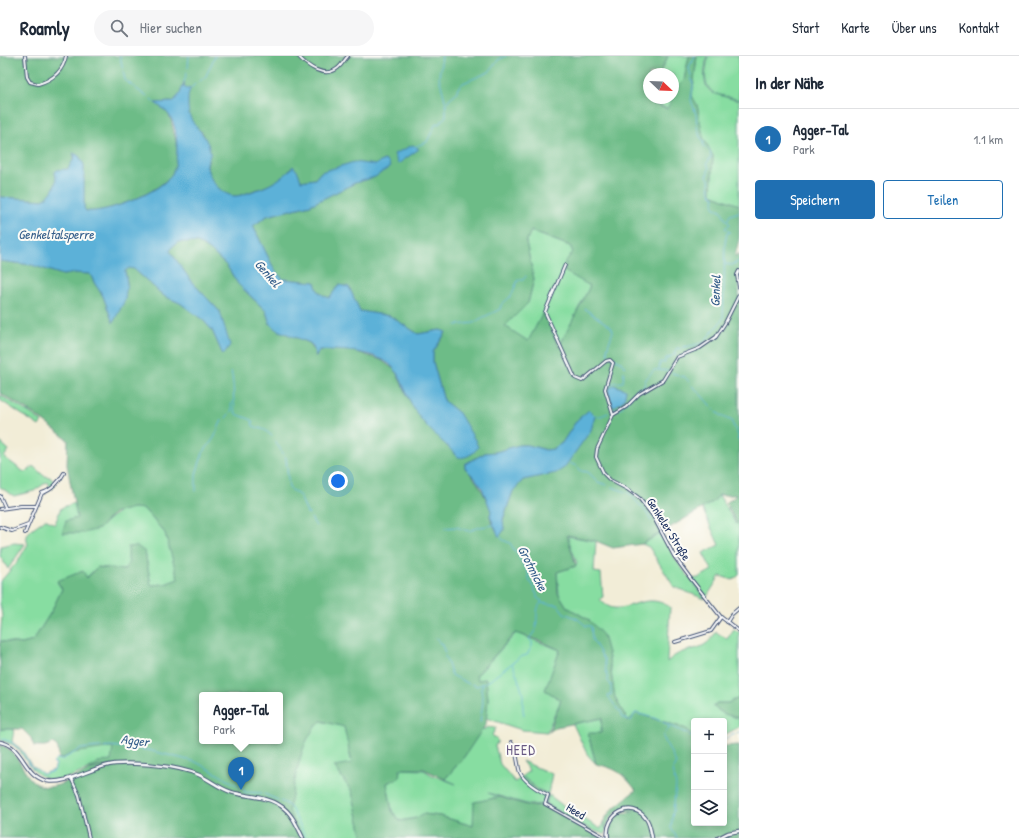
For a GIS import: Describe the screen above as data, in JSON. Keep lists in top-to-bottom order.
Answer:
{
  "streets": {
    "street": ["Genkeler Straße", "Heed"]
  },
  "districts": ["HEED"],
  "water": [
    "Genkeltalsperre",
    "Genkel",
    "Grotmicke",
    "Agger"
  ],
  "north": "bottom right",
  "page": {
    "header": "Roamly",
    "search": "Hier suchen",
    "nav": [
      "Start",
      "Karte",
      "Über uns",
      "Kontakt"
    ],
    "heading": "In der Nähe",
    "list": [
      {
        "mark": "1",
        "name": "Agger-Tal",
        "note": "Park",
        "value": "1.1 km"
      }
    ],
    "buttons": ["Speichern", "Teilen"],
    "popup": ["Agger-Tal", "Park"],
    "map_buttons": ["+", "−"],
    "pins": "1"
  }
}
